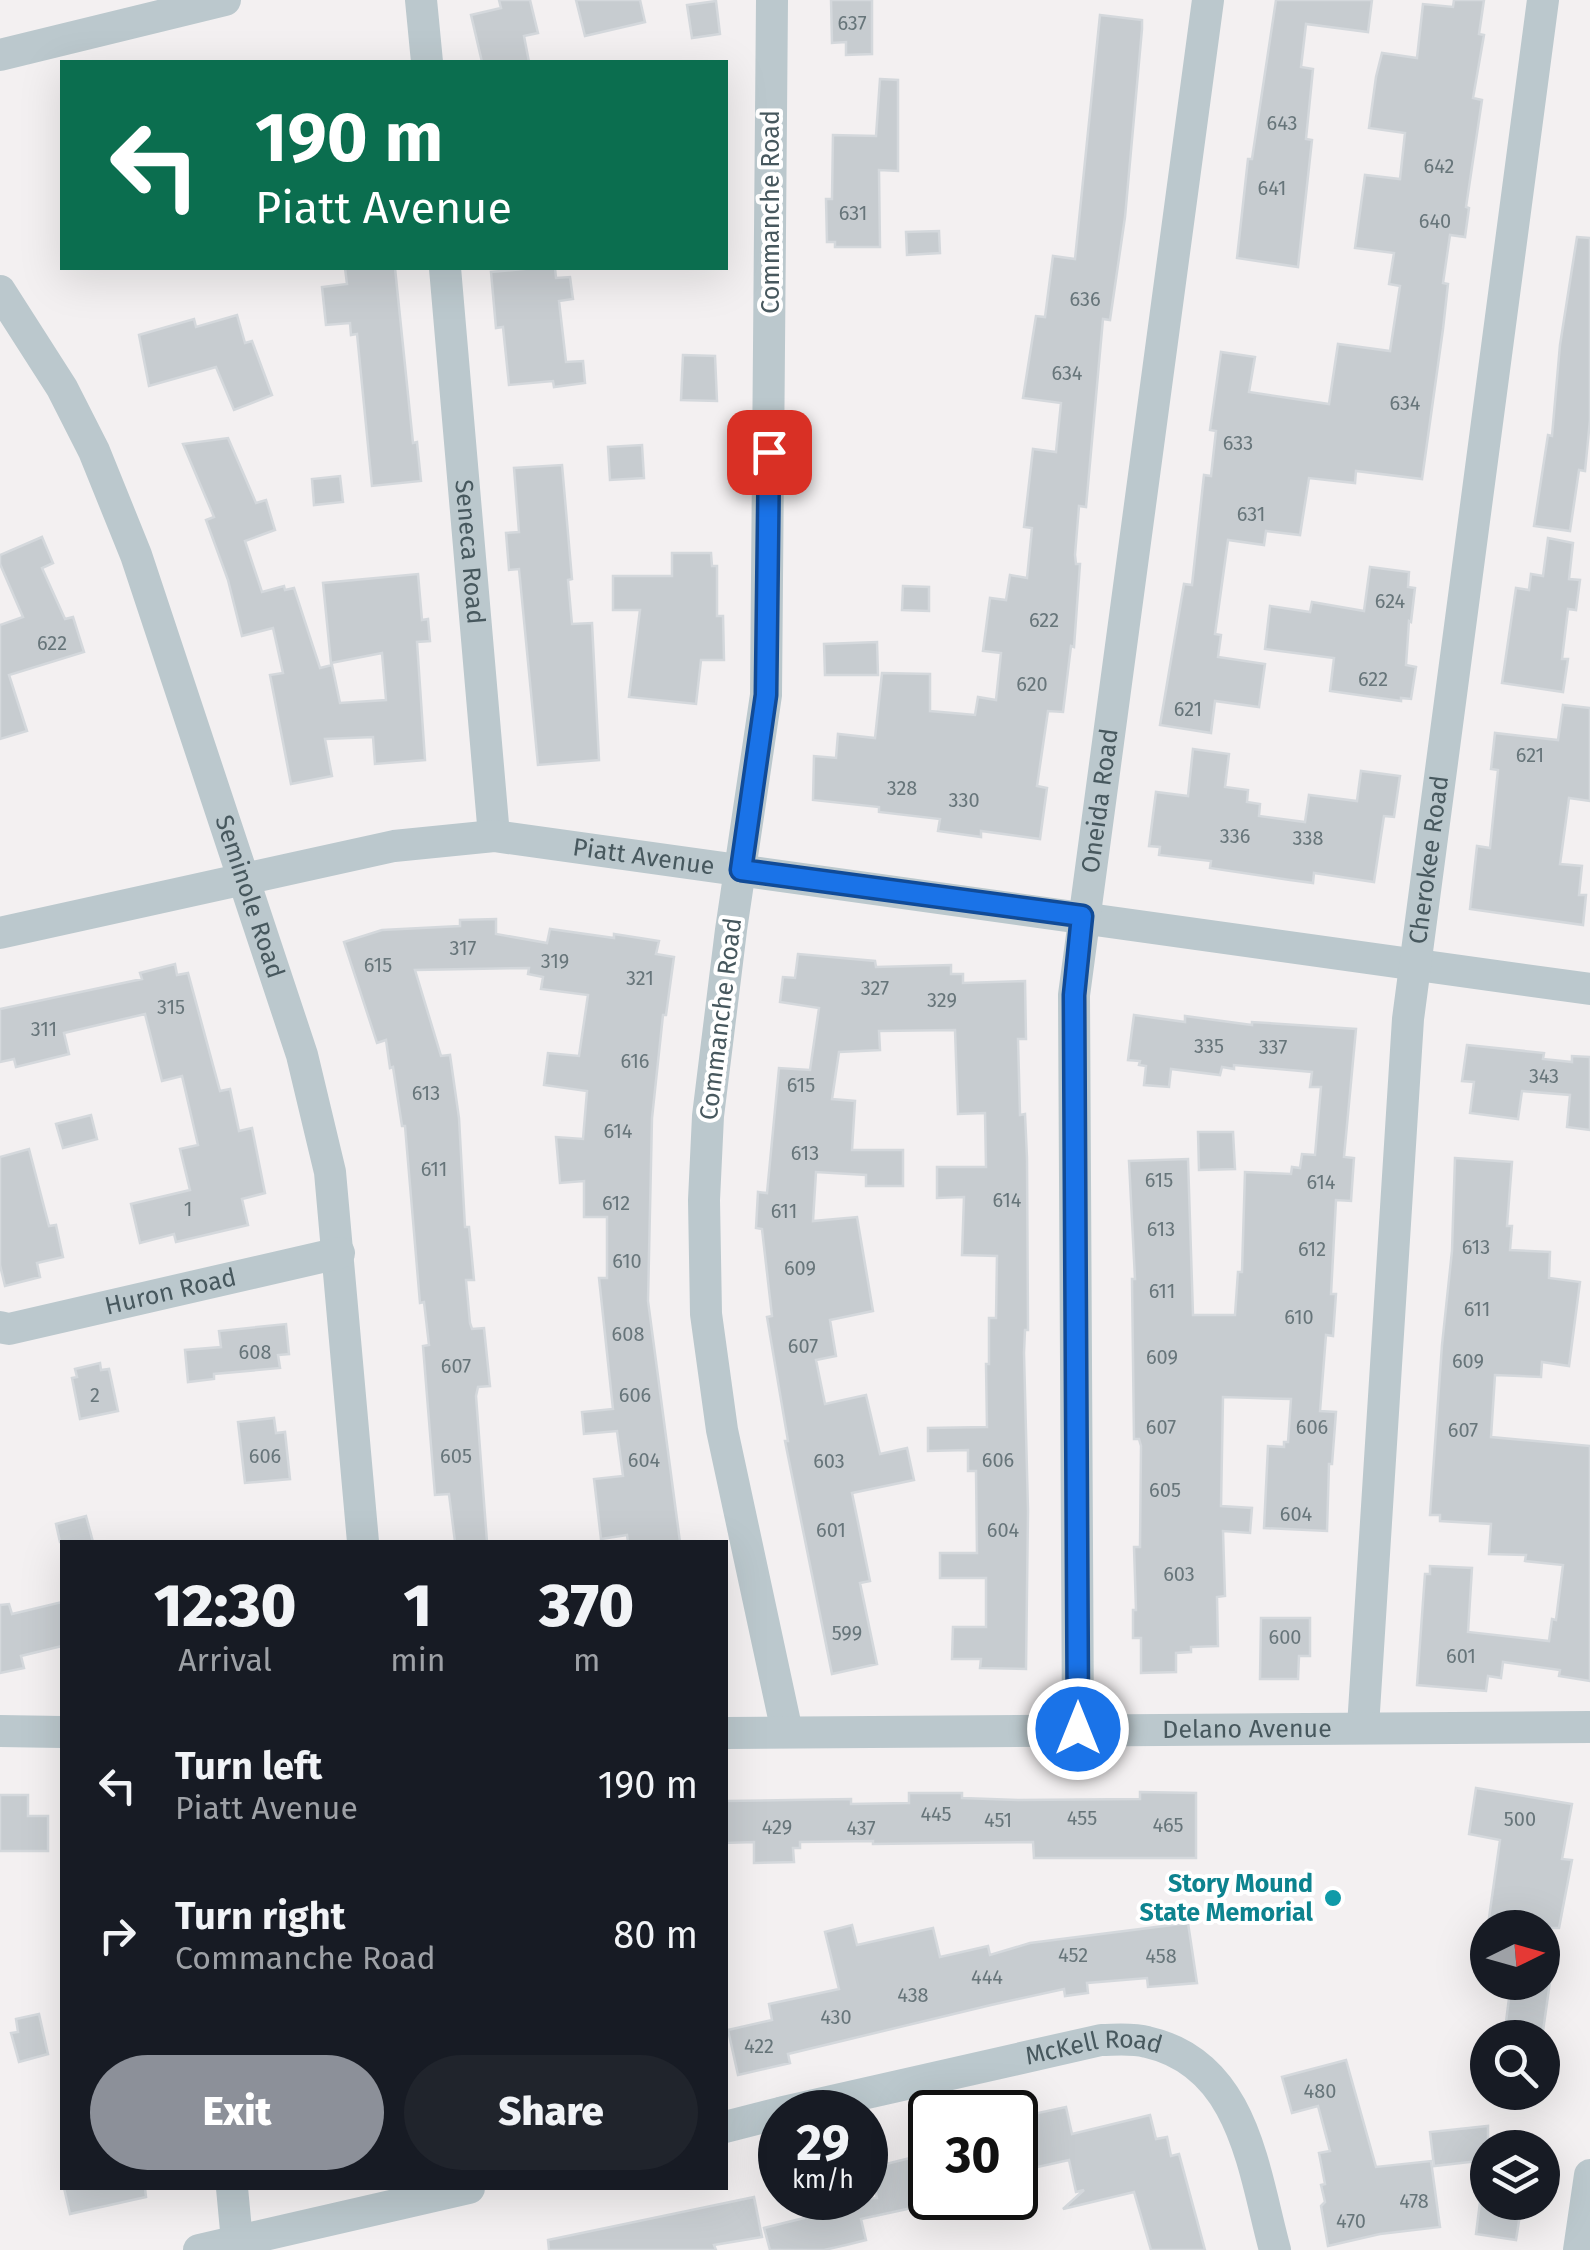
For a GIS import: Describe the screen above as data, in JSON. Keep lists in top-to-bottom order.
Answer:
{
  "streets": {
    "street": [
      "Commanche Road",
      "Seneca Road",
      "Oneida Road",
      "Piatt Avenue",
      "Cherokee Road",
      "Seminole Road",
      "Huron Road",
      "Delano Avenue",
      "McKell Road"
    ]
  },
  "crossings": [
    ["Commanche Road", "Piatt Avenue"],
    ["Commanche Road", "Delano Avenue"],
    ["Seneca Road", "Piatt Avenue"],
    ["Oneida Road", "Piatt Avenue"],
    ["Oneida Road", "Delano Avenue"],
    ["Piatt Avenue", "Cherokee Road"],
    ["Piatt Avenue", "Seminole Road"],
    ["Cherokee Road", "Delano Avenue"],
    ["Seminole Road", "Huron Road"]
  ],
  "places": ["Story Mound State Memorial"],
  "house_numbers": [
    "637",
    "643",
    "642",
    "641",
    "631",
    "640",
    "636",
    "634",
    "634",
    "633",
    "631",
    "624",
    "622",
    "622",
    "622",
    "620",
    "621",
    "621",
    "328",
    "330",
    "336",
    "338",
    "317",
    "319",
    "615",
    "321",
    "327",
    "329",
    "315",
    "311",
    "335",
    "337",
    "616",
    "343",
    "615",
    "613",
    "614",
    "613",
    "611",
    "615",
    "614",
    "614",
    "612",
    "1",
    "611",
    "613",
    "613",
    "612",
    "610",
    "609",
    "611",
    "611",
    "610",
    "608",
    "607",
    "608",
    "609",
    "609",
    "607",
    "2",
    "606",
    "607",
    "606",
    "607",
    "606",
    "605",
    "604",
    "606",
    "603",
    "605",
    "604",
    "601",
    "604",
    "603",
    "599",
    "600",
    "601",
    "445",
    "455",
    "500",
    "451",
    "465",
    "429",
    "437",
    "452",
    "458",
    "444",
    "438",
    "430",
    "422",
    "480",
    "478",
    "470"
  ],
  "north": "right",
  "page": {
    "turn": ["190 m", "Piatt Avenue"],
    "eta": [
      "12:30",
      "Arrival",
      "1",
      "min",
      "370",
      "m"
    ],
    "list": [
      {
        "name": "Turn left",
        "note": "Piatt Avenue",
        "value": "190 m"
      },
      {
        "name": "Turn right",
        "note": "Commanche Road",
        "value": "80 m"
      }
    ],
    "buttons": ["Exit", "Share"],
    "speed": "29 km/h",
    "limit": "30"
  }
}
